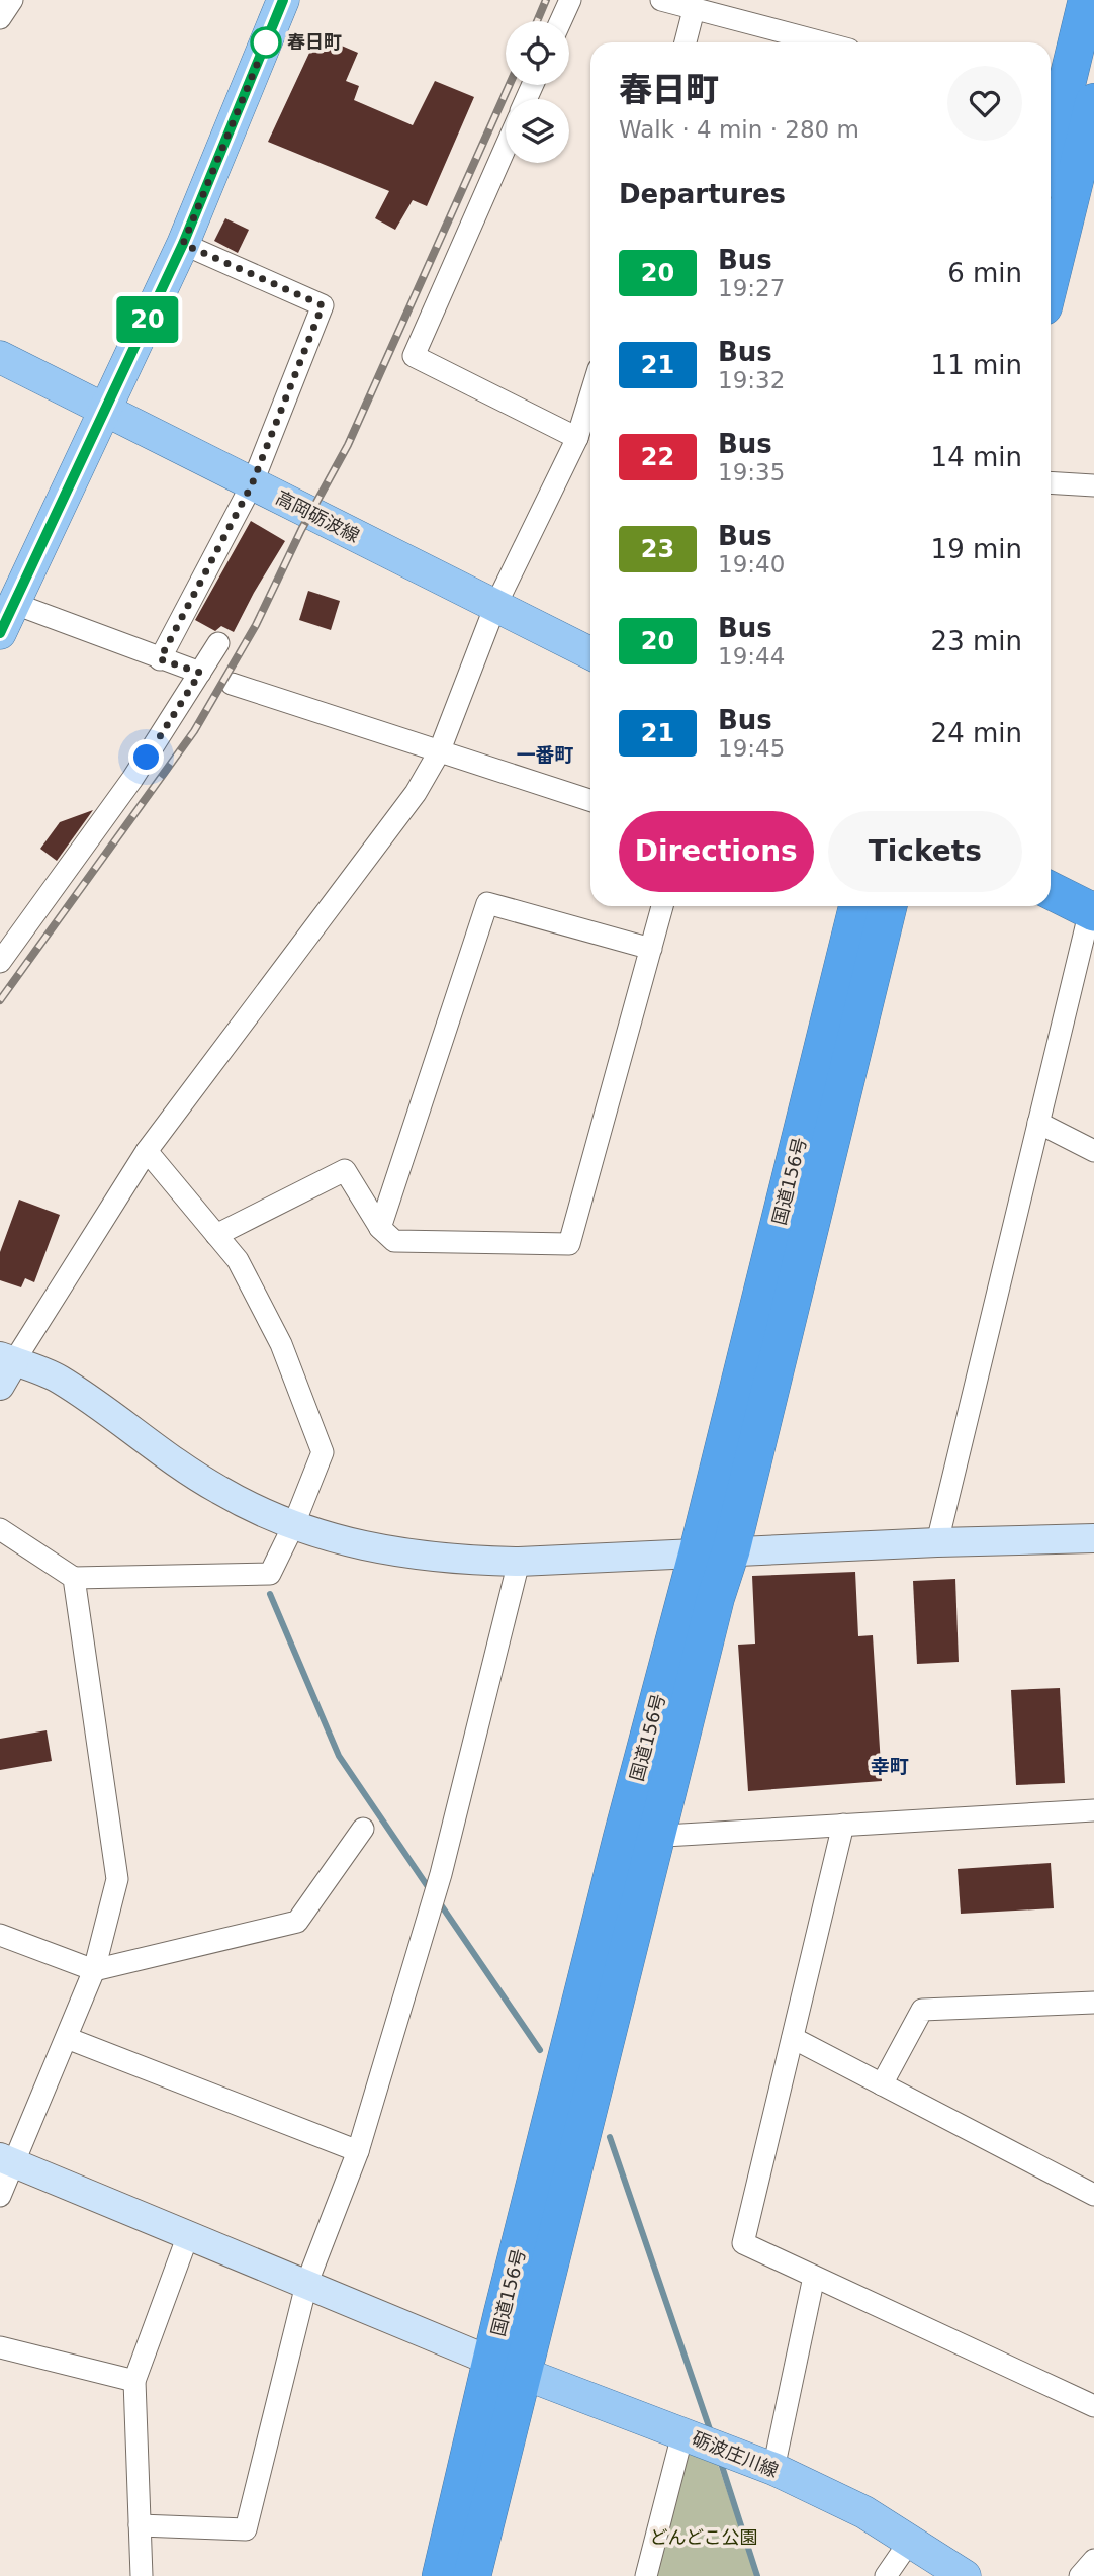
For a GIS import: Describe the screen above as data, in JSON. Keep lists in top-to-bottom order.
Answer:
{
  "streets": {
    "highway": ["国道156号"],
    "main road": ["高岡砺波線", "砺波庄川線"]
  },
  "crossings": [
    ["国道156号", "砺波庄川線"]
  ],
  "districts": ["一番町", "幸町"],
  "parks": ["どんどこ公園"],
  "places": ["春日町"],
  "lines": ["bus line 20"],
  "page": {
    "on_map": "20",
    "heading": [
      ["春日町", "Walk · 4 min · 280 m"],
      "Departures"
    ],
    "list": [
      {
        "mark": "20",
        "name": "Bus",
        "note": "19:27",
        "value": "6 min"
      },
      {
        "mark": "21",
        "name": "Bus",
        "note": "19:32",
        "value": "11 min"
      },
      {
        "mark": "22",
        "name": "Bus",
        "note": "19:35",
        "value": "14 min"
      },
      {
        "mark": "23",
        "name": "Bus",
        "note": "19:40",
        "value": "19 min"
      },
      {
        "mark": "20",
        "name": "Bus",
        "note": "19:44",
        "value": "23 min"
      },
      {
        "mark": "21",
        "name": "Bus",
        "note": "19:45",
        "value": "24 min"
      }
    ],
    "buttons": ["Directions", "Tickets"]
  }
}
